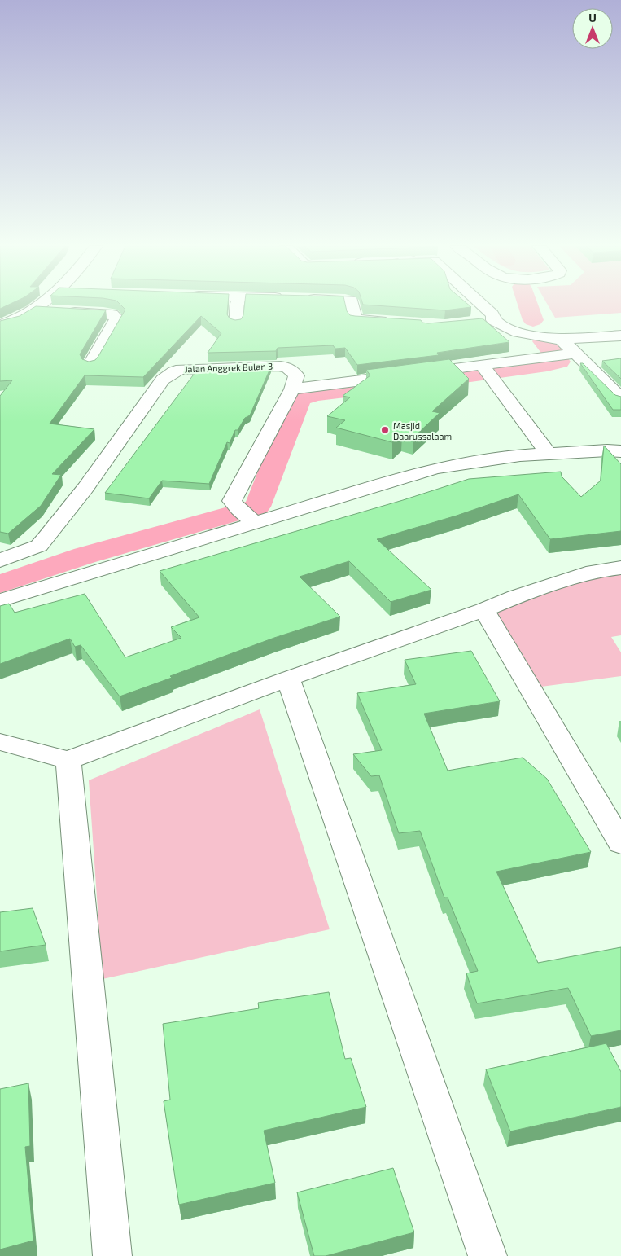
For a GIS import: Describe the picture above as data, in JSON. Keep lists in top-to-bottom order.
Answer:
{
  "streets": {
    "street": ["Jalan Anggrek Bulan 3"]
  },
  "places": ["Masjid Daarussalaam"],
  "north": "top"
}
